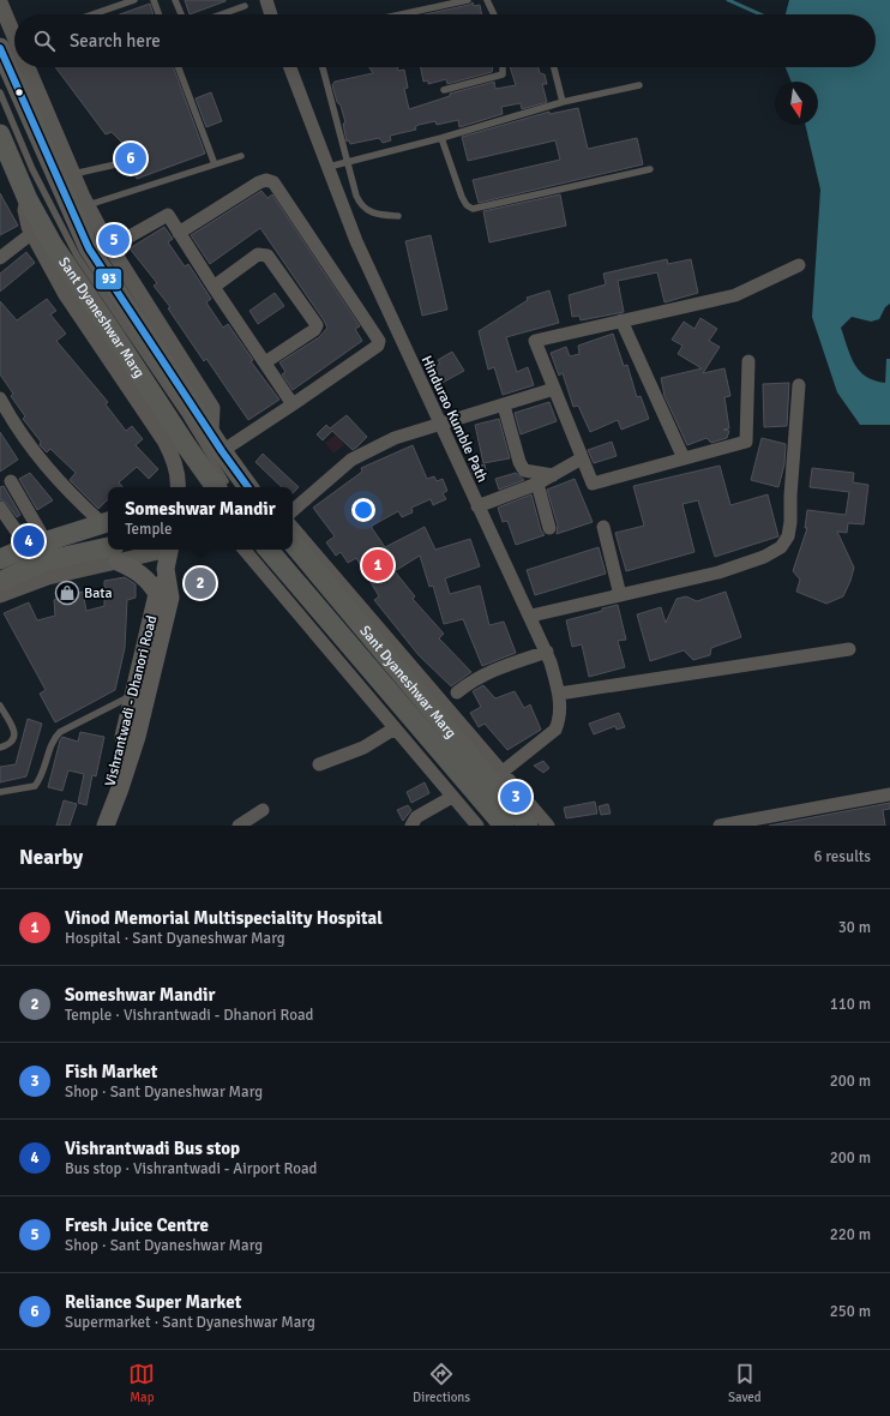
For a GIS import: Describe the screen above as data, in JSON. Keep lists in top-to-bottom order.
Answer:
{
  "streets": {
    "main road": ["Sant Dyaneshwar Marg", "Vishrantwadi - Dhanori Road"],
    "street": ["Hindurao Kumble Path"]
  },
  "crossings": [
    ["Sant Dyaneshwar Marg", "Hindurao Kumble Path"]
  ],
  "places": {
    "shop": ["Bata"]
  },
  "lines": ["transit line 93"],
  "north": "bottom",
  "page": {
    "search": "Search here",
    "pins": [
      "6",
      "5",
      "4",
      "1",
      "2",
      "3"
    ],
    "popup": ["Someshwar Mandir", "Temple"],
    "heading": ["Nearby", "6 results"],
    "list": [
      {
        "mark": "1",
        "name": "Vinod Memorial Multispeciality Hospital",
        "note": "Hospital · Sant Dyaneshwar Marg",
        "value": "30 m"
      },
      {
        "mark": "2",
        "name": "Someshwar Mandir",
        "note": "Temple · Vishrantwadi - Dhanori Road",
        "value": "110 m"
      },
      {
        "mark": "3",
        "name": "Fish Market",
        "note": "Shop · Sant Dyaneshwar Marg",
        "value": "200 m"
      },
      {
        "mark": "4",
        "name": "Vishrantwadi Bus stop",
        "note": "Bus stop · Vishrantwadi - Airport Road",
        "value": "200 m"
      },
      {
        "mark": "5",
        "name": "Fresh Juice Centre",
        "note": "Shop · Sant Dyaneshwar Marg",
        "value": "220 m"
      },
      {
        "mark": "6",
        "name": "Reliance Super Market",
        "note": "Supermarket · Sant Dyaneshwar Marg",
        "value": "250 m"
      }
    ],
    "nav": ["Map", "Directions", "Saved"]
  }
}
